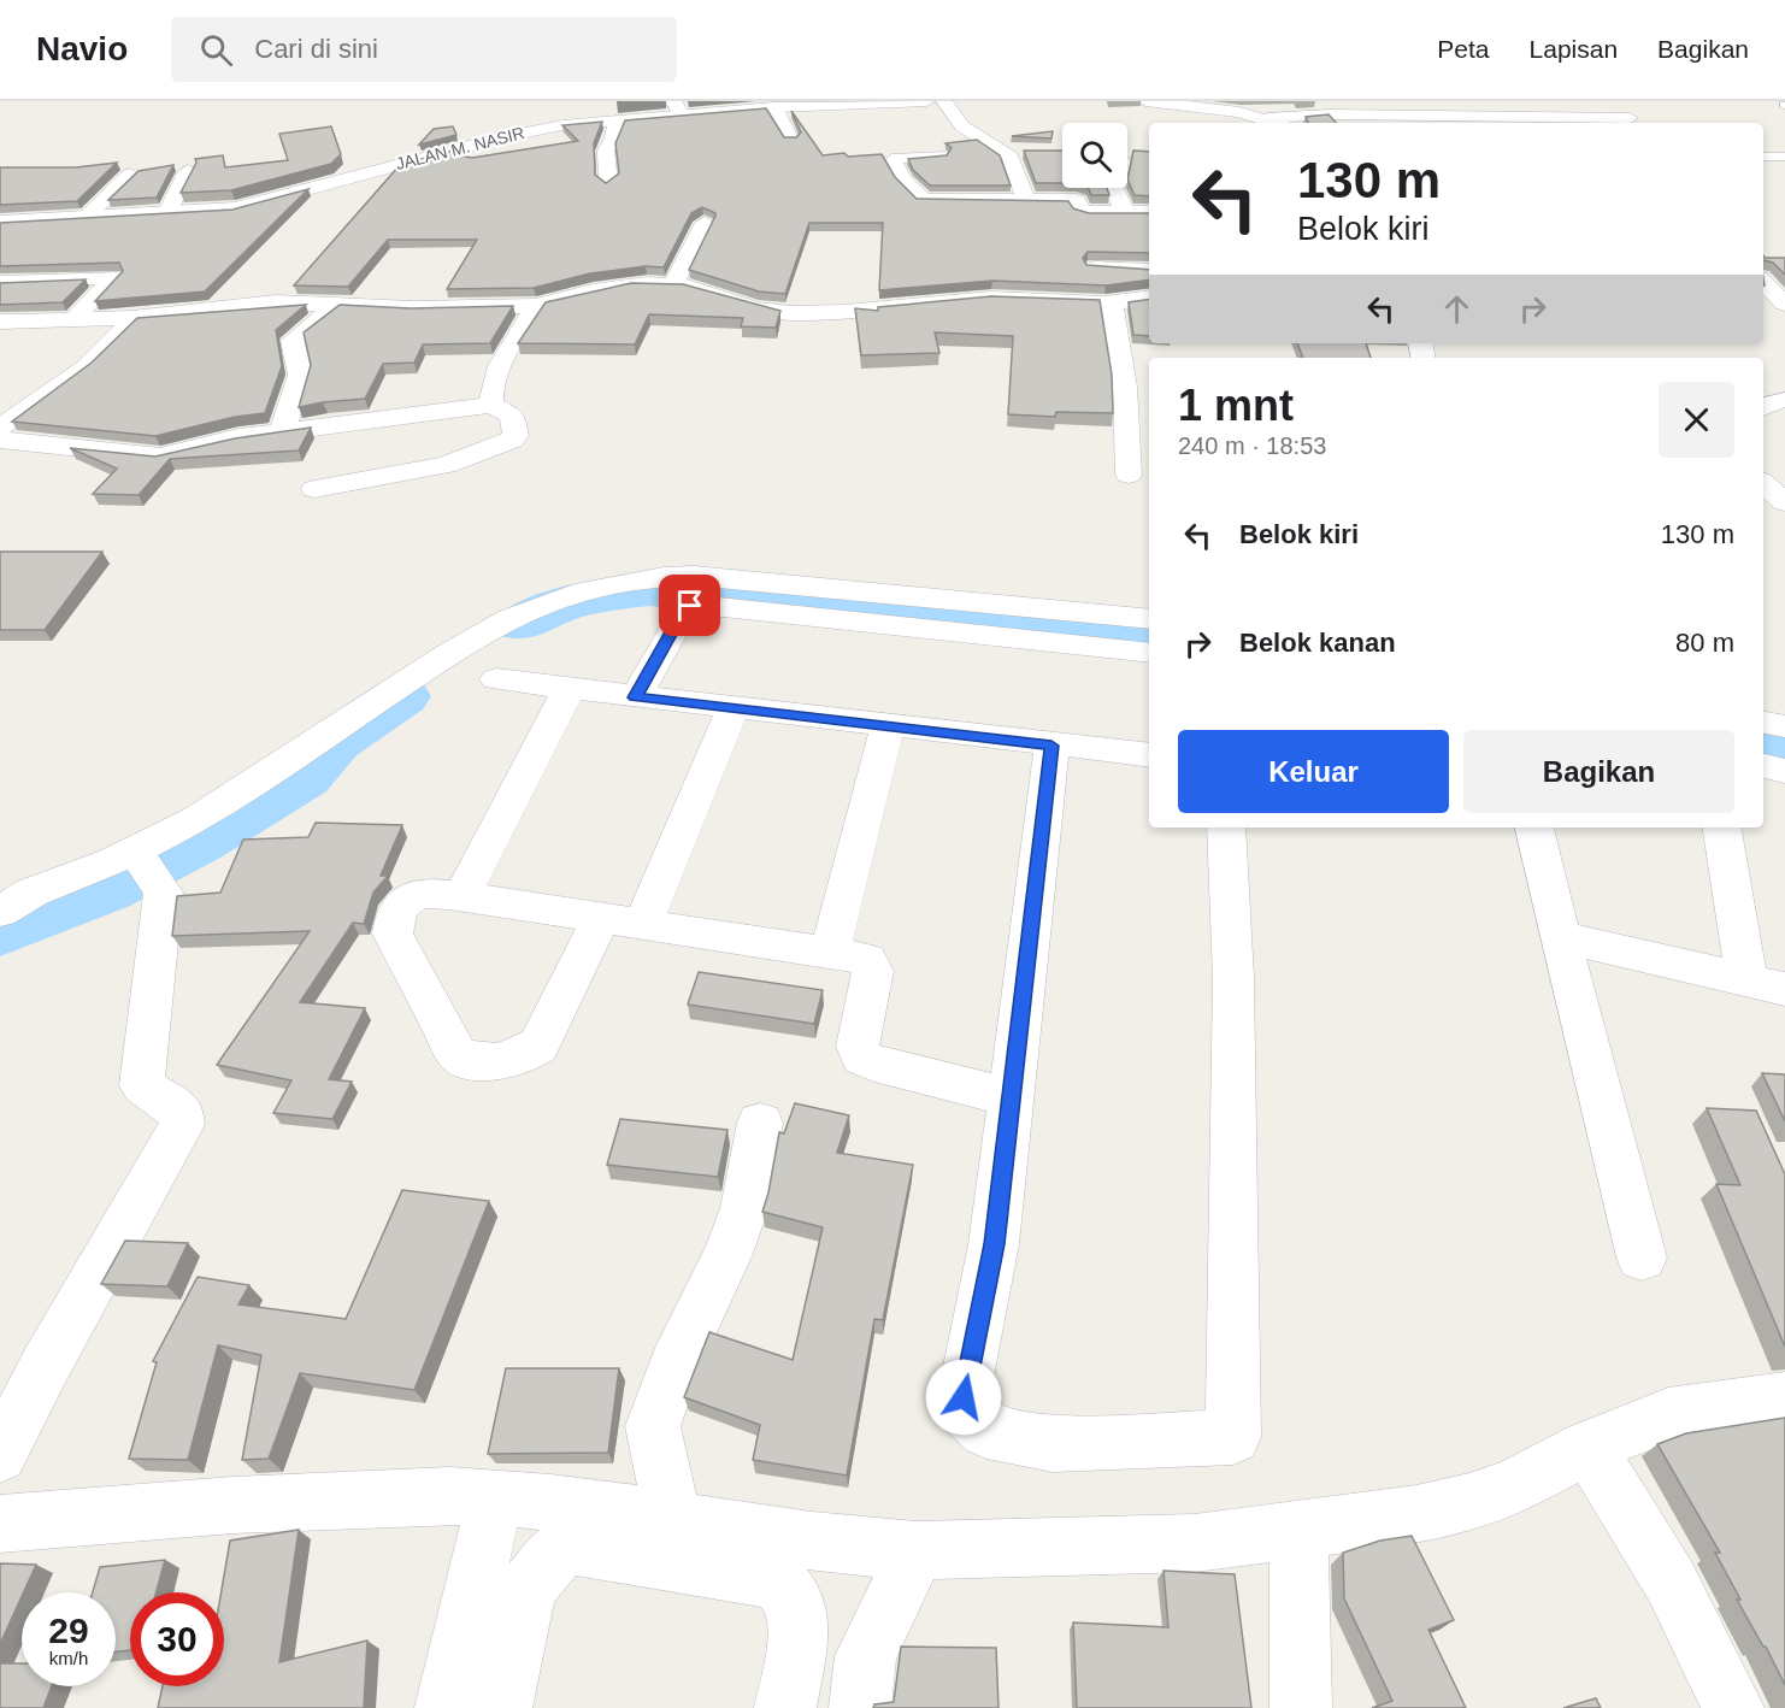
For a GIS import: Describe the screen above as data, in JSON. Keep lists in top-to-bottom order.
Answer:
{
  "streets": {
    "street": ["JALAN M. NASIR"]
  },
  "page": {
    "header": "Navio",
    "search": "Cari di sini",
    "nav": ["Peta", "Lapisan", "Bagikan"],
    "turn": ["130 m", "Belok kiri"],
    "heading": ["1 mnt", "240 m · 18:53"],
    "list": [
      {
        "name": "Belok kiri",
        "value": "130 m"
      },
      {
        "name": "Belok kanan",
        "value": "80 m"
      }
    ],
    "buttons": ["Keluar", "Bagikan"],
    "speed": "29 km/h",
    "limit": "30"
  }
}
